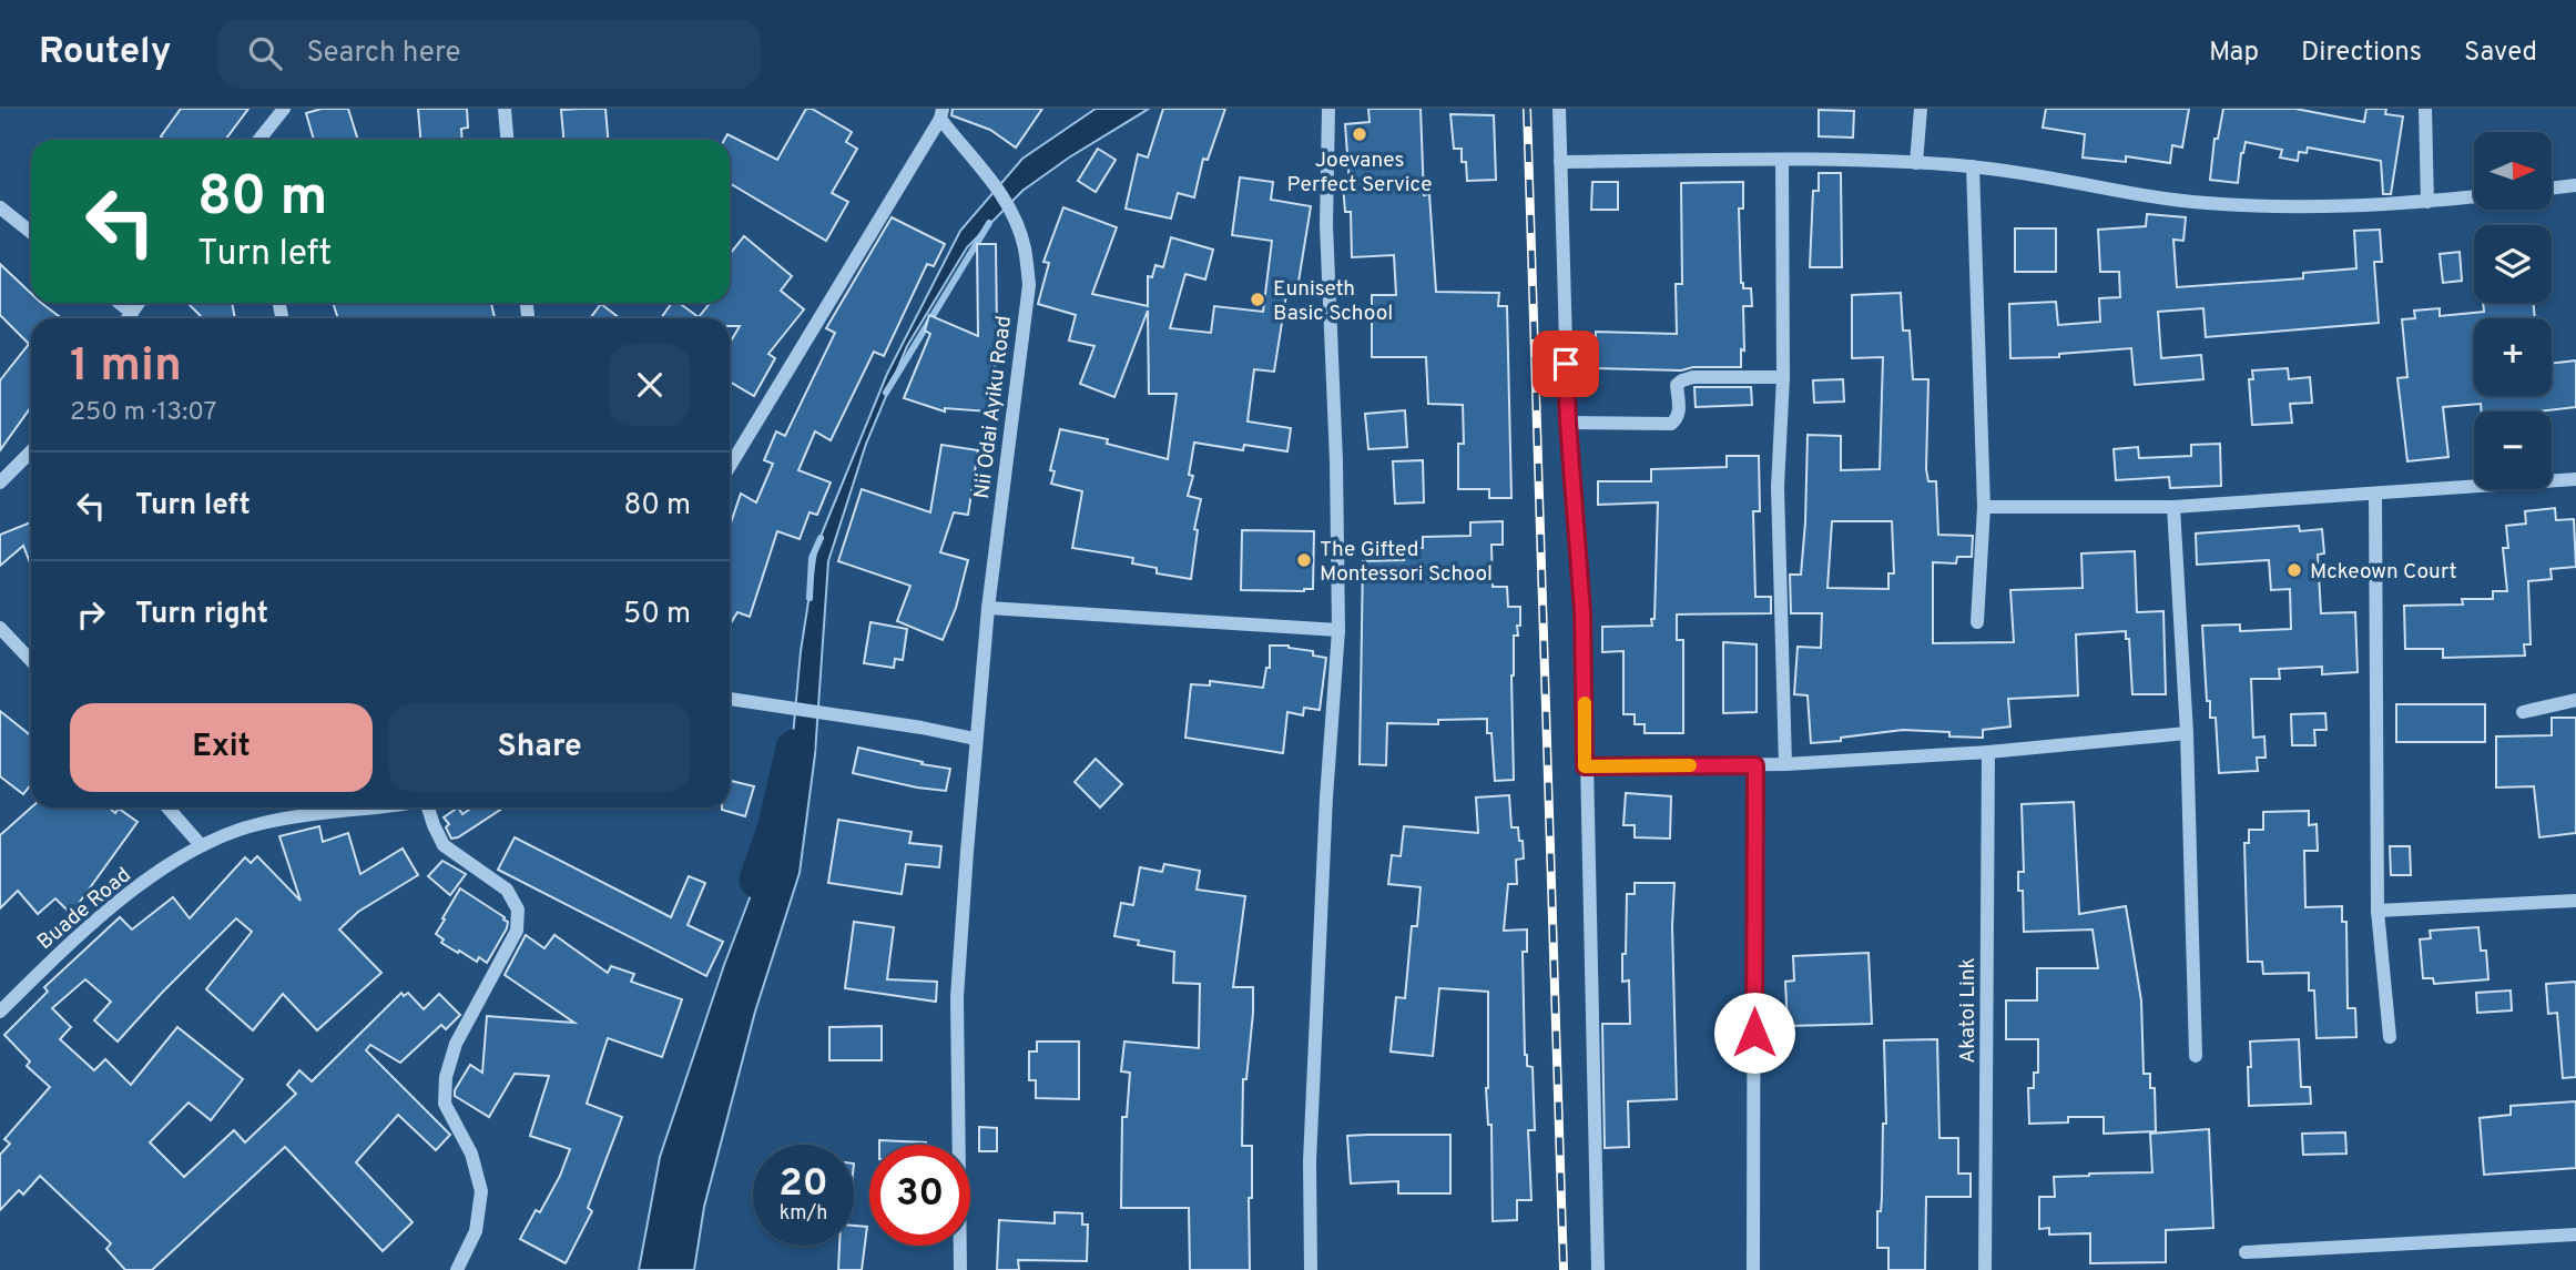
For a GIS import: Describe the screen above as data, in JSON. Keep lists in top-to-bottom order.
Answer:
{
  "streets": {
    "street": ["Nii Odai Ayiku Road", "Buade Road", "Akatoi Link"]
  },
  "places": [
    "Joevanes Perfect Service",
    "Euniseth Basic School",
    "The Gifted Montessori School",
    "Mckeown Court"
  ],
  "north": "right",
  "page": {
    "header": "Routely",
    "search": "Search here",
    "nav": ["Map", "Directions", "Saved"],
    "map_buttons": ["+", "−"],
    "turn": ["80 m", "Turn left"],
    "heading": ["1 min", "250 m · 13:07"],
    "list": [
      {
        "name": "Turn left",
        "value": "80 m"
      },
      {
        "name": "Turn right",
        "value": "50 m"
      }
    ],
    "buttons": ["Exit", "Share"],
    "speed": "20 km/h",
    "limit": "30"
  }
}
